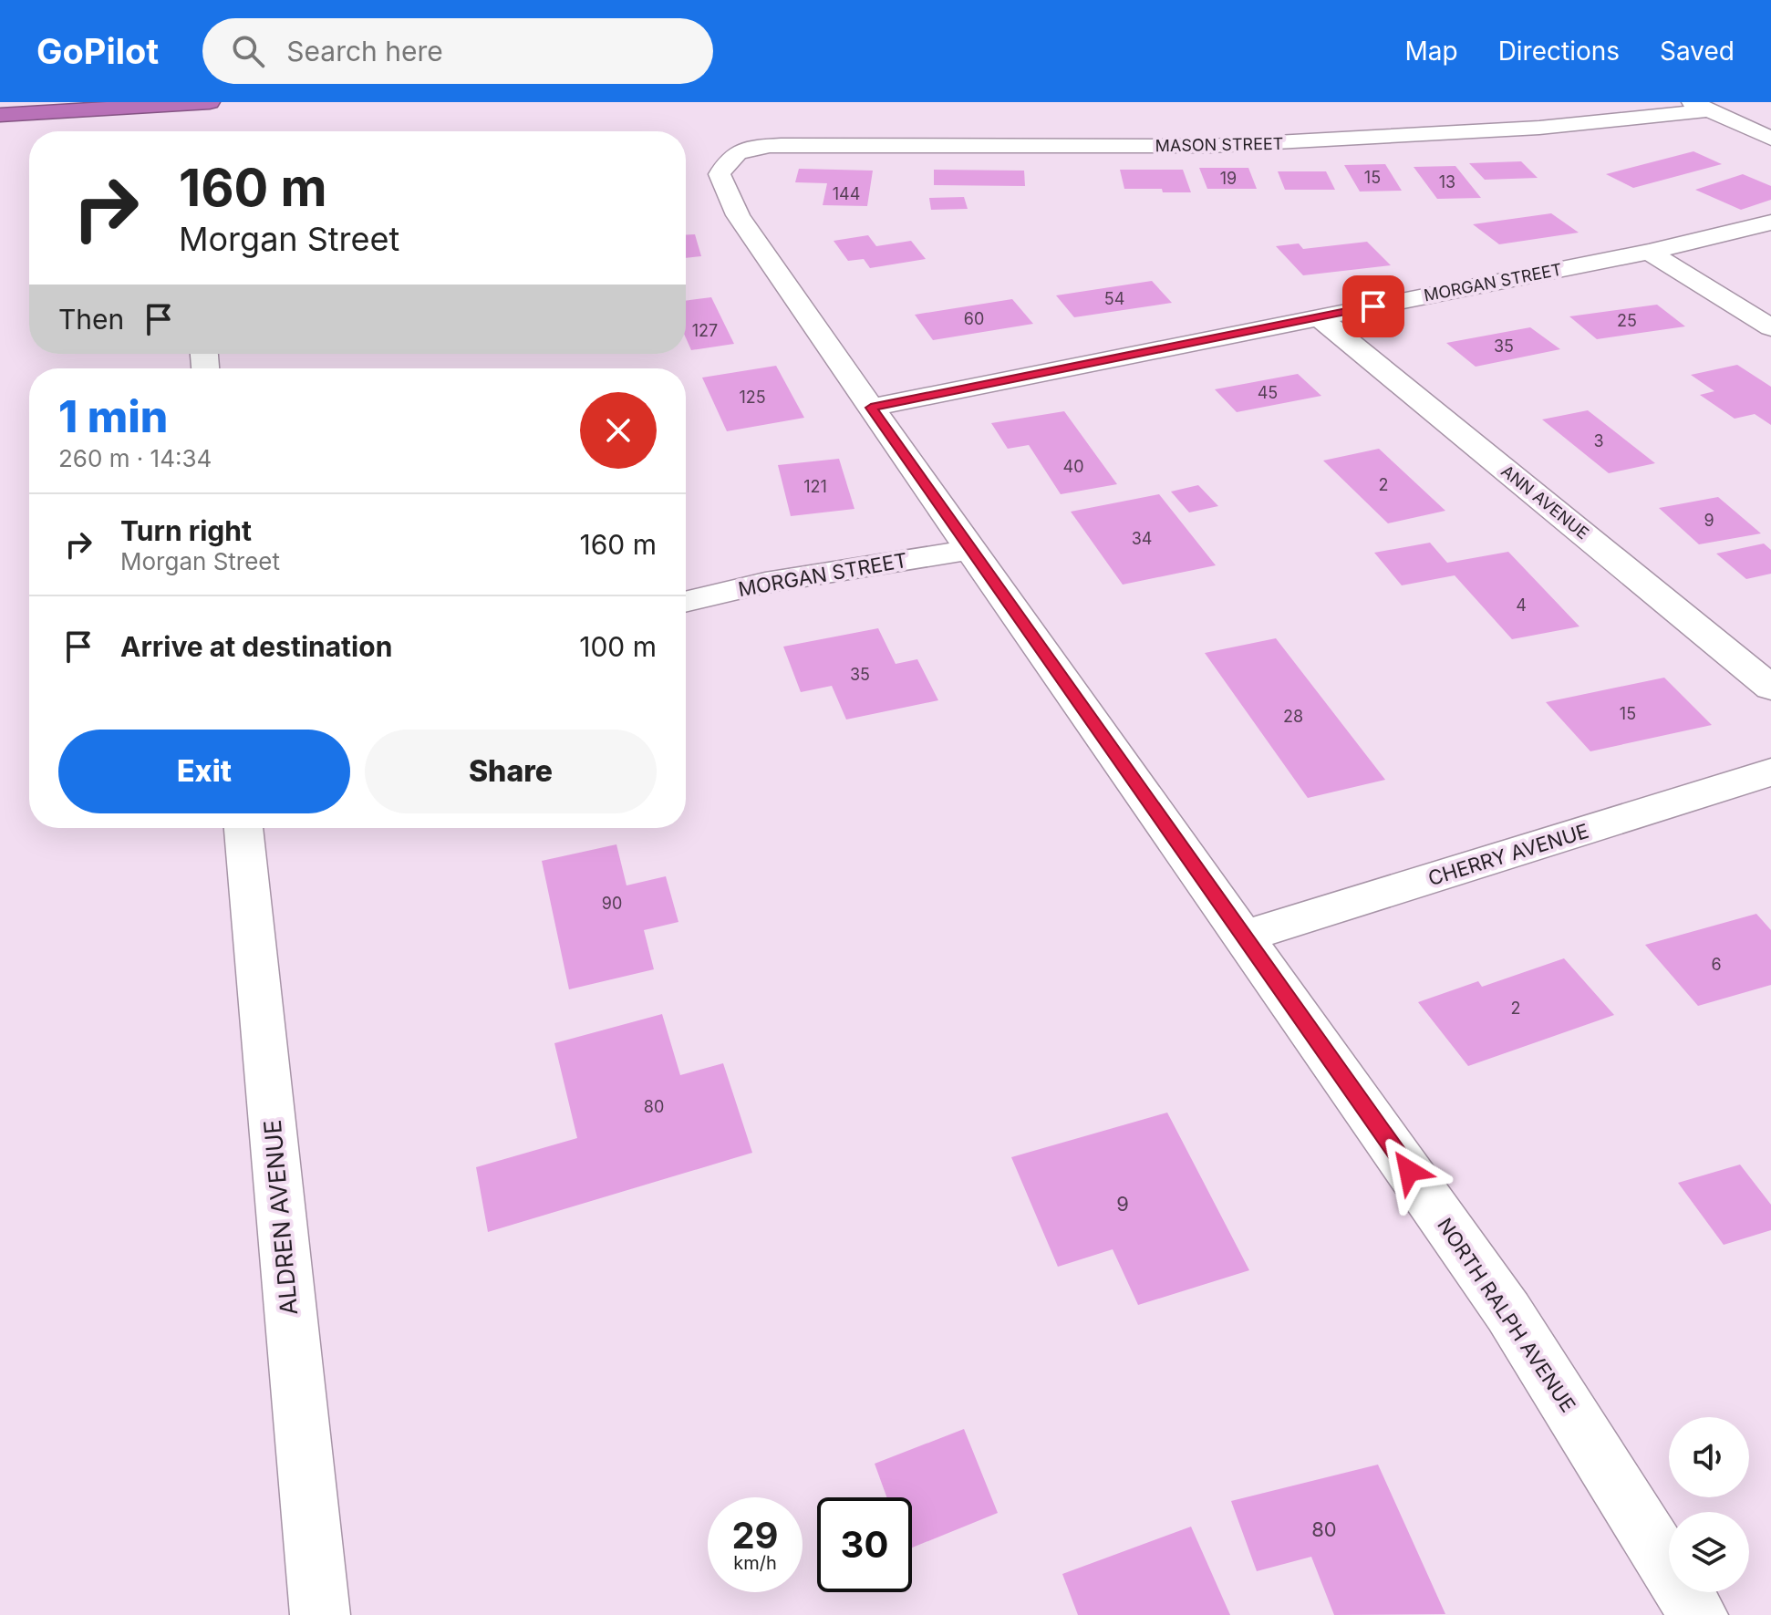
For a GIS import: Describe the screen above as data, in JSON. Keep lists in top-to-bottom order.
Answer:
{
  "streets": {
    "street": [
      "MASON STREET",
      "MORGAN STREET",
      "ANN AVENUE",
      "CHERRY AVENUE",
      "ALDREN AVENUE",
      "NORTH RALPH AVENUE"
    ]
  },
  "crossings": [
    ["MASON STREET", "NORTH RALPH AVENUE"],
    ["MORGAN STREET", "ANN AVENUE"],
    ["MORGAN STREET", "NORTH RALPH AVENUE"],
    ["CHERRY AVENUE", "NORTH RALPH AVENUE"]
  ],
  "house_numbers": [
    "15",
    "19",
    "13",
    "144",
    "54",
    "60",
    "25",
    "127",
    "35",
    "45",
    "125",
    "3",
    "40",
    "2",
    "121",
    "9",
    "34",
    "4",
    "35",
    "15",
    "28",
    "90",
    "6",
    "2",
    "80",
    "9",
    "80"
  ],
  "page": {
    "header": "GoPilot",
    "search": "Search here",
    "nav": ["Map", "Directions", "Saved"],
    "turn": ["160 m", "Morgan Street"],
    "then": "Then",
    "heading": ["1 min", "260 m · 14:34"],
    "list": [
      {
        "name": "Turn right",
        "note": "Morgan Street",
        "value": "160 m"
      },
      {
        "name": "Arrive at destination",
        "value": "100 m"
      }
    ],
    "buttons": ["Exit", "Share"],
    "speed": "29 km/h",
    "limit": "30"
  }
}
